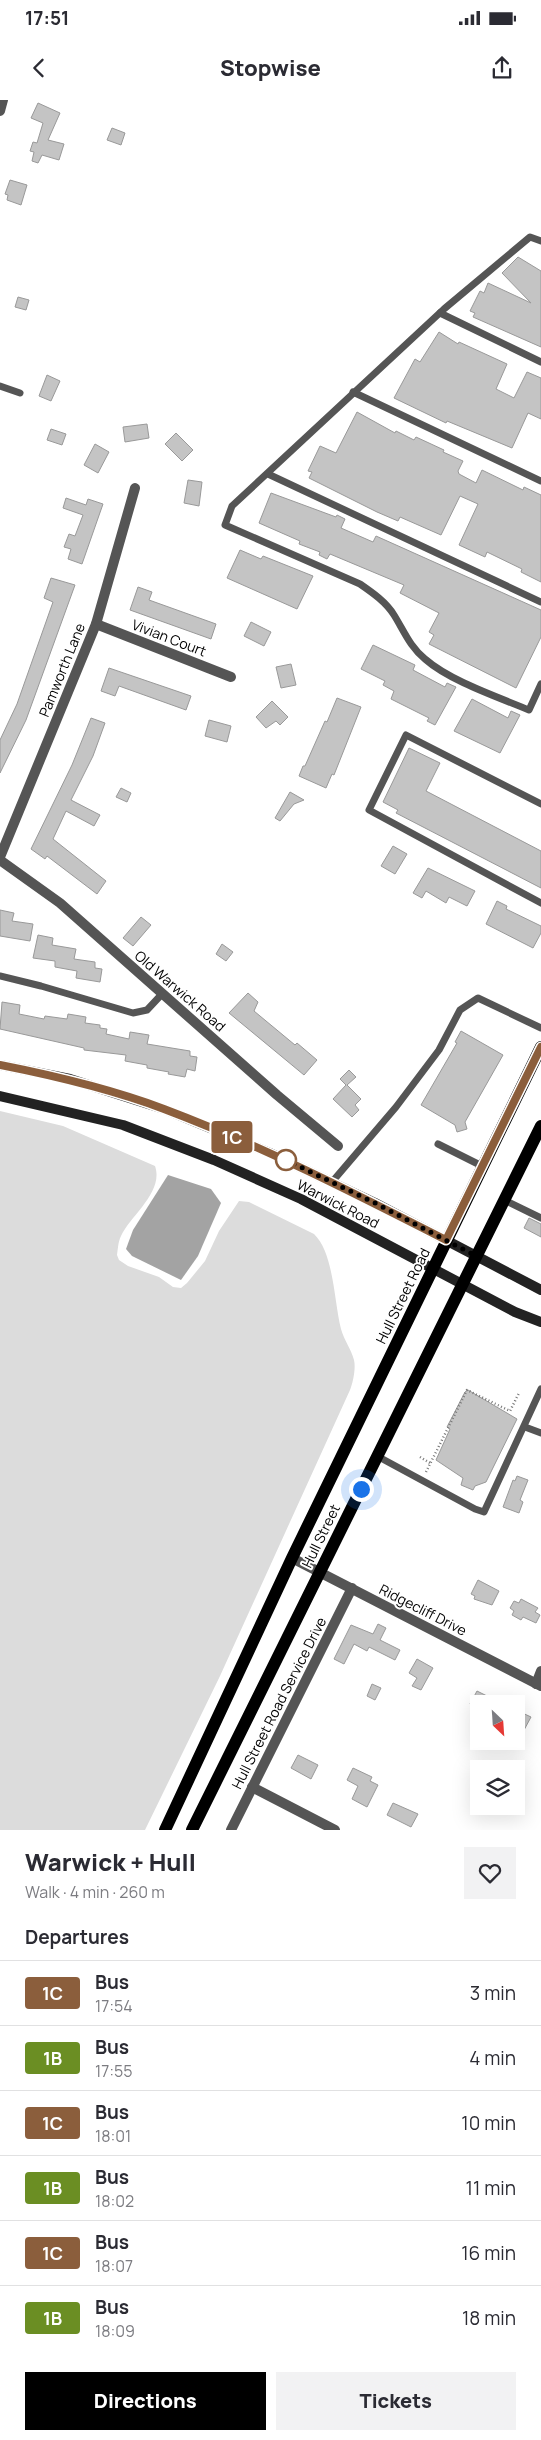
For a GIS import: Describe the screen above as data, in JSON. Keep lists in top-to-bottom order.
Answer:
{
  "streets": {
    "main road": ["Warwick Road", "Hull Street Road", "Hull Street"],
    "street": [
      "Vivian Court",
      "Pamworth Lane",
      "Old Warwick Road",
      "Ridgecliff Drive",
      "Hull Street Road Service Drive"
    ]
  },
  "crossings": [
    ["Vivian Court", "Pamworth Lane"],
    ["Pamworth Lane", "Old Warwick Road"],
    ["Warwick Road", "Hull Street Road"],
    ["Warwick Road", "Hull Street"],
    ["Hull Street Road", "Hull Street"],
    ["Hull Street Road", "Ridgecliff Drive"],
    ["Hull Street", "Ridgecliff Drive"],
    ["Ridgecliff Drive", "Hull Street Road Service Drive"]
  ],
  "lines": ["bus line 1C"],
  "north": "bottom right",
  "page": {
    "status": "17:51",
    "header": "Stopwise",
    "on_map": "1C",
    "heading": [
      ["Warwick + Hull", "Walk · 4 min · 260 m"],
      "Departures"
    ],
    "list": [
      {
        "mark": "1C",
        "name": "Bus",
        "note": "17:54",
        "value": "3 min"
      },
      {
        "mark": "1B",
        "name": "Bus",
        "note": "17:55",
        "value": "4 min"
      },
      {
        "mark": "1C",
        "name": "Bus",
        "note": "18:01",
        "value": "10 min"
      },
      {
        "mark": "1B",
        "name": "Bus",
        "note": "18:02",
        "value": "11 min"
      },
      {
        "mark": "1C",
        "name": "Bus",
        "note": "18:07",
        "value": "16 min"
      },
      {
        "mark": "1B",
        "name": "Bus",
        "note": "18:09",
        "value": "18 min"
      }
    ],
    "buttons": ["Directions", "Tickets"]
  }
}
